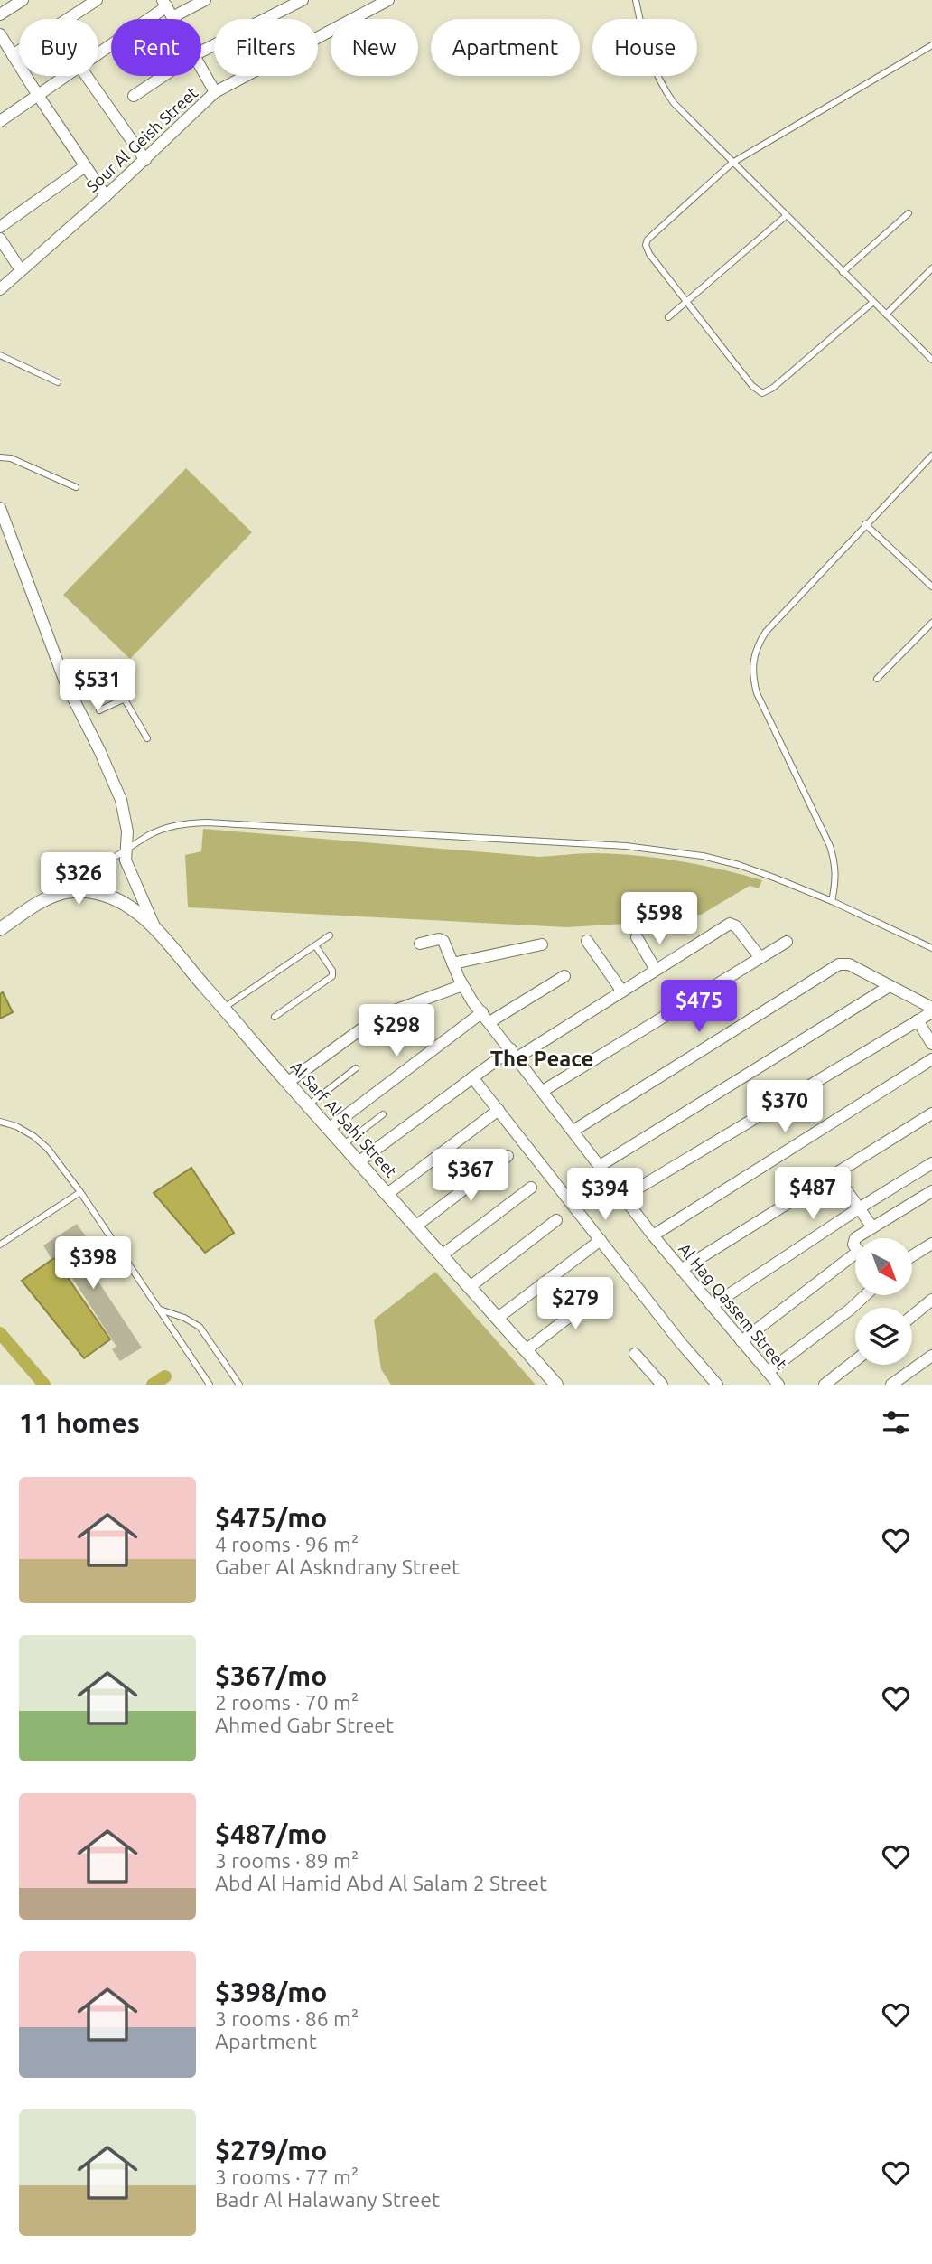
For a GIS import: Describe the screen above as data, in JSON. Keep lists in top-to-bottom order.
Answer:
{
  "streets": {
    "street": ["Sour Al Geish Street", "Al Sarf Al Sahi Street", "Al Hag Qassem Street"]
  },
  "districts": ["The Peace"],
  "north": "bottom right",
  "page": {
    "chip": [
      "Buy",
      "Rent",
      "Filters",
      "New",
      "Apartment",
      "House"
    ],
    "price": [
      "$531",
      "$326",
      "$598",
      "$475",
      "$298",
      "$370",
      "$367",
      "$487",
      "$394",
      "$398",
      "$279"
    ],
    "heading": "11 homes",
    "list": [
      {
        "name": "$475/mo",
        "note": "4 rooms · 96 m² · Gaber Al Askndrany Street"
      },
      {
        "name": "$367/mo",
        "note": "2 rooms · 70 m² · Ahmed Gabr Street"
      },
      {
        "name": "$487/mo",
        "note": "3 rooms · 89 m² · Abd Al Hamid Abd Al Salam 2 Street"
      },
      {
        "name": "$398/mo",
        "note": "3 rooms · 86 m² · Apartment"
      },
      {
        "name": "$279/mo",
        "note": "3 rooms · 77 m² · Badr Al Halawany Street"
      }
    ]
  }
}
